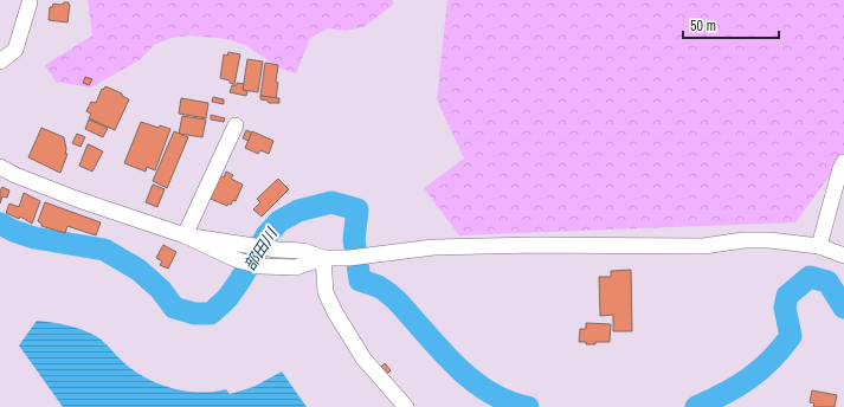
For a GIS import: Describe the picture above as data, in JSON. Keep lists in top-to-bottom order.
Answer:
{
  "water": ["部田川"],
  "scale_bar": "50 m"
}
